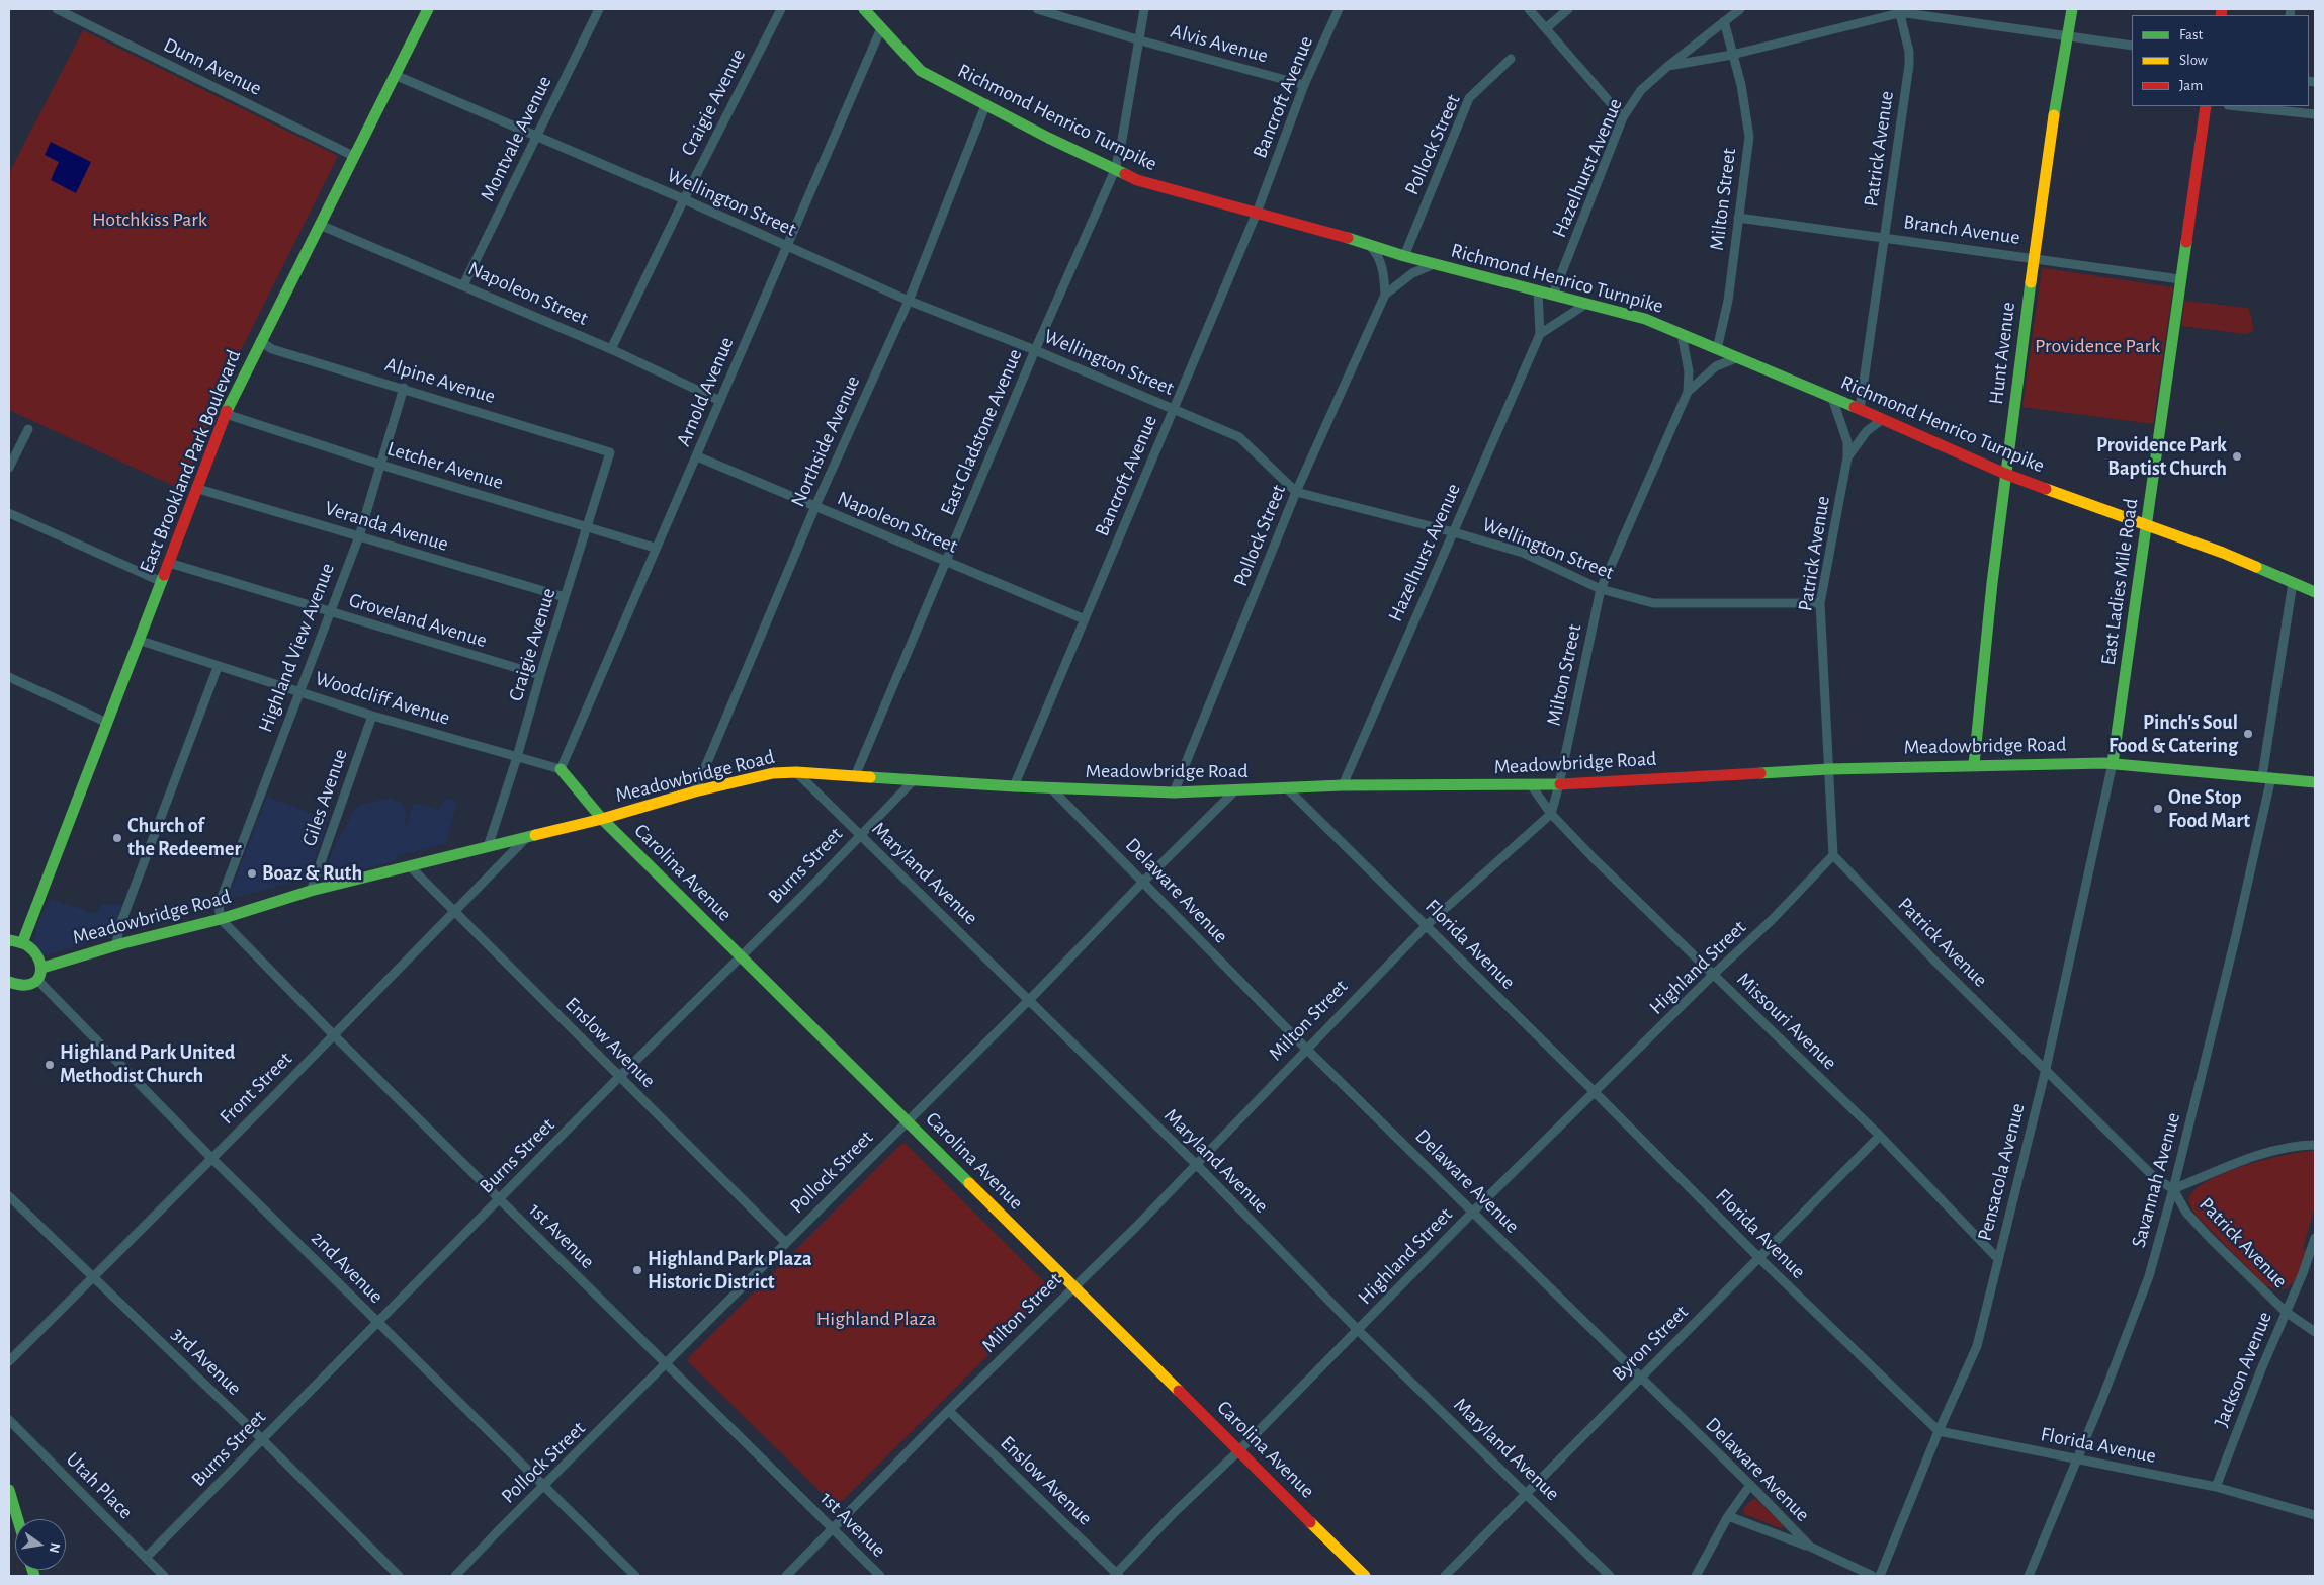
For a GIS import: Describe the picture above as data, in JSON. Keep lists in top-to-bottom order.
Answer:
{
  "streets": {
    "street": [
      "Alvis Avenue",
      "Dunn Avenue",
      "Bancroft Avenue",
      "Craigie Avenue",
      "Richmond Henrico Turnpike",
      "Montvale Avenue",
      "Pollock Street",
      "Patrick Avenue",
      "Hazelhurst Avenue",
      "Milton Street",
      "Wellington Street",
      "Branch Avenue",
      "Napoleon Street",
      "Hunt Avenue",
      "Alpine Avenue",
      "Arnold Avenue",
      "East Gladstone Avenue",
      "Northside Avenue",
      "East Brookland Park Boulevard",
      "Letcher Avenue",
      "Veranda Avenue",
      "East Ladies Mile Road",
      "Groveland Avenue",
      "Highland View Avenue",
      "Woodcliff Avenue",
      "Meadowbridge Road",
      "Giles Avenue",
      "Burns Street",
      "Carolina Avenue",
      "Maryland Avenue",
      "Delaware Avenue",
      "Florida Avenue",
      "Highland Street",
      "Missouri Avenue",
      "Enslow Avenue",
      "Front Street",
      "Pensacola Avenue",
      "Savannah Avenue",
      "1st Avenue",
      "2nd Avenue",
      "Byron Street",
      "3rd Avenue",
      "Jackson Avenue",
      "Utah Place"
    ]
  },
  "crossings": [
    ["Alvis Avenue", "Bancroft Avenue"],
    ["Alvis Avenue", "East Gladstone Avenue"],
    ["Dunn Avenue", "East Brookland Park Boulevard"],
    ["Bancroft Avenue", "Richmond Henrico Turnpike"],
    ["Bancroft Avenue", "Wellington Street"],
    ["Bancroft Avenue", "Napoleon Street"],
    ["Bancroft Avenue", "Meadowbridge Road"],
    ["Craigie Avenue", "Wellington Street"],
    ["Craigie Avenue", "Napoleon Street"],
    ["Craigie Avenue", "Alpine Avenue"],
    ["Craigie Avenue", "Letcher Avenue"],
    ["Craigie Avenue", "Veranda Avenue"],
    ["Craigie Avenue", "Groveland Avenue"],
    ["Craigie Avenue", "Woodcliff Avenue"],
    ["Craigie Avenue", "Meadowbridge Road"],
    ["Richmond Henrico Turnpike", "Pollock Street"],
    ["Richmond Henrico Turnpike", "Patrick Avenue"],
    ["Richmond Henrico Turnpike", "Hazelhurst Avenue"],
    ["Richmond Henrico Turnpike", "Milton Street"],
    ["Richmond Henrico Turnpike", "Hunt Avenue"],
    ["Richmond Henrico Turnpike", "Arnold Avenue"],
    ["Richmond Henrico Turnpike", "East Gladstone Avenue"],
    ["Richmond Henrico Turnpike", "Northside Avenue"],
    ["Richmond Henrico Turnpike", "East Ladies Mile Road"],
    ["Richmond Henrico Turnpike", "Savannah Avenue"],
    ["Montvale Avenue", "Wellington Street"],
    ["Montvale Avenue", "Napoleon Street"],
    ["Pollock Street", "Wellington Street"],
    ["Pollock Street", "Meadowbridge Road"],
    ["Pollock Street", "Carolina Avenue"],
    ["Pollock Street", "Maryland Avenue"],
    ["Pollock Street", "Delaware Avenue"],
    ["Pollock Street", "Enslow Avenue"],
    ["Pollock Street", "1st Avenue"],
    ["Pollock Street", "2nd Avenue"],
    ["Patrick Avenue", "Wellington Street"],
    ["Patrick Avenue", "Branch Avenue"],
    ["Patrick Avenue", "Meadowbridge Road"],
    ["Patrick Avenue", "Highland Street"],
    ["Patrick Avenue", "Pensacola Avenue"],
    ["Patrick Avenue", "Savannah Avenue"],
    ["Patrick Avenue", "Jackson Avenue"],
    ["Hazelhurst Avenue", "Milton Street"],
    ["Hazelhurst Avenue", "Wellington Street"],
    ["Hazelhurst Avenue", "Meadowbridge Road"],
    ["Milton Street", "Wellington Street"],
    ["Milton Street", "Branch Avenue"],
    ["Milton Street", "Meadowbridge Road"],
    ["Milton Street", "Carolina Avenue"],
    ["Milton Street", "Maryland Avenue"],
    ["Milton Street", "Delaware Avenue"],
    ["Milton Street", "Florida Avenue"],
    ["Milton Street", "Missouri Avenue"],
    ["Milton Street", "Enslow Avenue"],
    ["Milton Street", "1st Avenue"],
    ["Wellington Street", "Arnold Avenue"],
    ["Wellington Street", "East Gladstone Avenue"],
    ["Wellington Street", "Northside Avenue"],
    ["Wellington Street", "East Brookland Park Boulevard"],
    ["Branch Avenue", "Hunt Avenue"],
    ["Branch Avenue", "East Ladies Mile Road"],
    ["Napoleon Street", "Arnold Avenue"],
    ["Napoleon Street", "East Gladstone Avenue"],
    ["Napoleon Street", "Northside Avenue"],
    ["Napoleon Street", "East Brookland Park Boulevard"],
    ["Hunt Avenue", "Meadowbridge Road"],
    ["Alpine Avenue", "East Brookland Park Boulevard"],
    ["Alpine Avenue", "Highland View Avenue"],
    ["Arnold Avenue", "Letcher Avenue"],
    ["Arnold Avenue", "Woodcliff Avenue"],
    ["Arnold Avenue", "Carolina Avenue"],
    ["East Gladstone Avenue", "Meadowbridge Road"],
    ["Northside Avenue", "Meadowbridge Road"],
    ["East Brookland Park Boulevard", "Letcher Avenue"],
    ["East Brookland Park Boulevard", "Veranda Avenue"],
    ["East Brookland Park Boulevard", "Groveland Avenue"],
    ["East Brookland Park Boulevard", "Woodcliff Avenue"],
    ["Letcher Avenue", "Highland View Avenue"],
    ["Veranda Avenue", "Highland View Avenue"],
    ["East Ladies Mile Road", "Meadowbridge Road"],
    ["East Ladies Mile Road", "Pensacola Avenue"],
    ["Groveland Avenue", "Highland View Avenue"],
    ["Highland View Avenue", "Woodcliff Avenue"],
    ["Highland View Avenue", "Meadowbridge Road"],
    ["Highland View Avenue", "1st Avenue"],
    ["Woodcliff Avenue", "Giles Avenue"],
    ["Woodcliff Avenue", "Carolina Avenue"],
    ["Meadowbridge Road", "Giles Avenue"],
    ["Meadowbridge Road", "Burns Street"],
    ["Meadowbridge Road", "Carolina Avenue"],
    ["Meadowbridge Road", "Maryland Avenue"],
    ["Meadowbridge Road", "Delaware Avenue"],
    ["Meadowbridge Road", "Florida Avenue"],
    ["Meadowbridge Road", "Missouri Avenue"],
    ["Meadowbridge Road", "Enslow Avenue"],
    ["Meadowbridge Road", "Front Street"],
    ["Meadowbridge Road", "Pensacola Avenue"],
    ["Meadowbridge Road", "Savannah Avenue"],
    ["Meadowbridge Road", "1st Avenue"],
    ["Burns Street", "Carolina Avenue"],
    ["Burns Street", "Maryland Avenue"],
    ["Burns Street", "Enslow Avenue"],
    ["Burns Street", "1st Avenue"],
    ["Burns Street", "2nd Avenue"],
    ["Burns Street", "3rd Avenue"],
    ["Burns Street", "Utah Place"],
    ["Carolina Avenue", "Highland Street"],
    ["Maryland Avenue", "Highland Street"],
    ["Maryland Avenue", "Byron Street"],
    ["Delaware Avenue", "Highland Street"],
    ["Delaware Avenue", "Byron Street"],
    ["Florida Avenue", "Highland Street"],
    ["Florida Avenue", "Pensacola Avenue"],
    ["Florida Avenue", "Savannah Avenue"],
    ["Florida Avenue", "Byron Street"],
    ["Florida Avenue", "Jackson Avenue"],
    ["Highland Street", "Missouri Avenue"],
    ["Highland Street", "Enslow Avenue"],
    ["Missouri Avenue", "Pensacola Avenue"],
    ["Missouri Avenue", "Byron Street"],
    ["Enslow Avenue", "Front Street"],
    ["Front Street", "1st Avenue"],
    ["Front Street", "2nd Avenue"],
    ["Front Street", "3rd Avenue"]
  ],
  "parks": ["Hotchkiss Park", "Providence Park", "Highland Plaza"],
  "places": [
    "Providence Park Baptist Church",
    "Pinch's Soul Food & Catering",
    "One Stop Food Mart",
    "Church of the Redeemer",
    "Boaz & Ruth",
    "Highland Park United Methodist Church",
    "Highland Park Plaza Historic District"
  ],
  "legend": ["Fast", "Slow", "Jam"],
  "north": "right"
}
